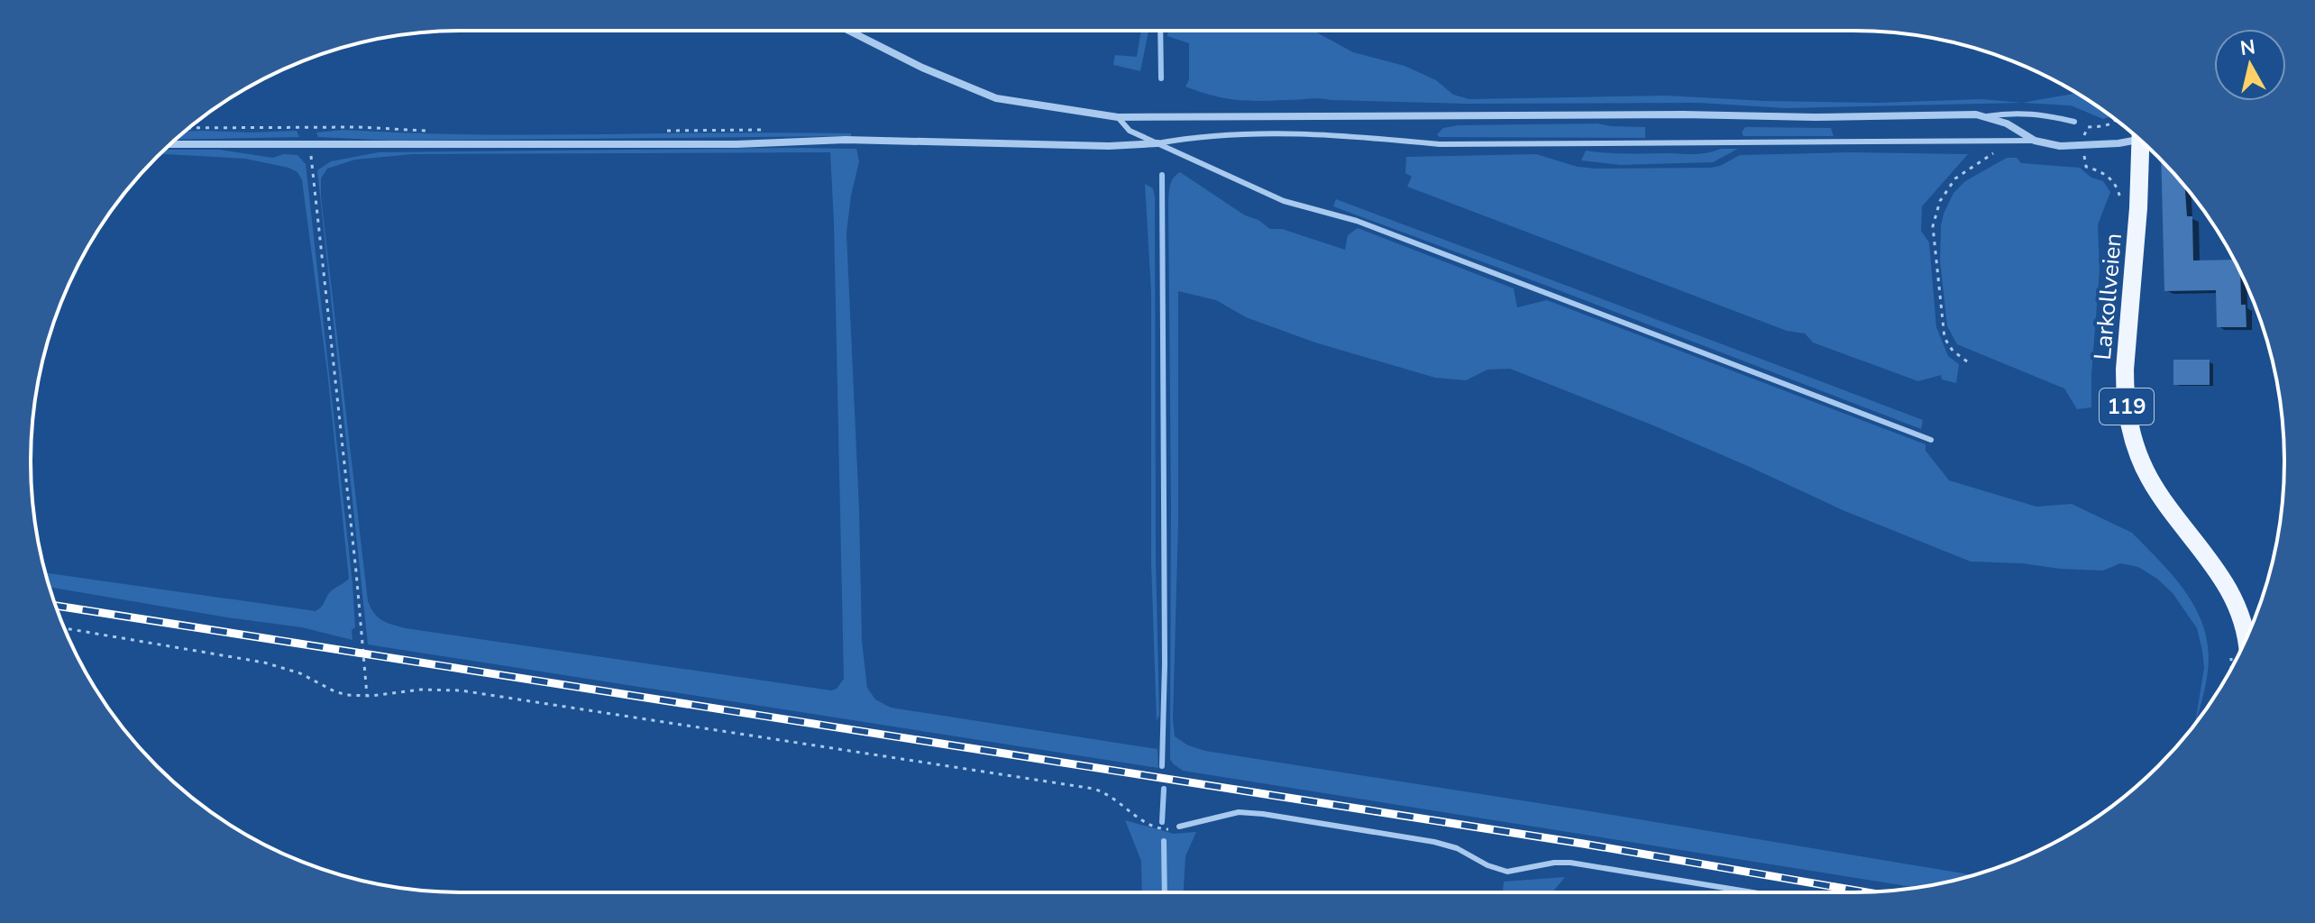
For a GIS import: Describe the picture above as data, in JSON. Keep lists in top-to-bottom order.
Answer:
{
  "streets": {
    "main road": ["Larkollveien", "119"]
  },
  "north": "top"
}
